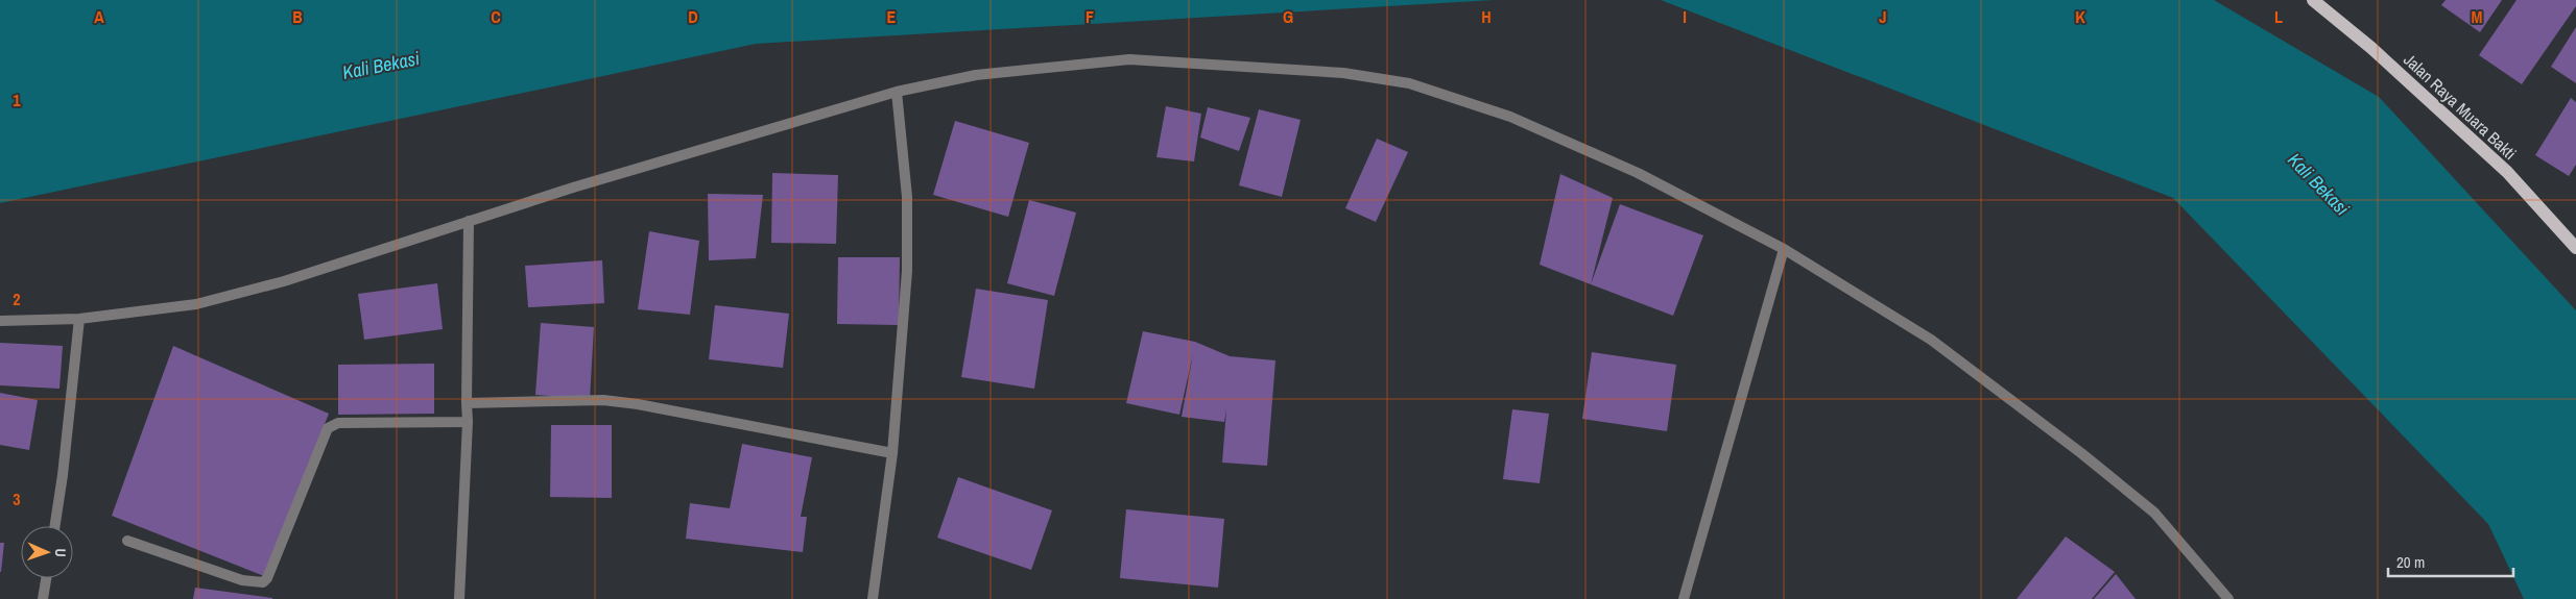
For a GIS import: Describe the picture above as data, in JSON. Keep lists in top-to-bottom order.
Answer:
{
  "streets": {
    "main road": ["Jalan Raya Muara Bakti"]
  },
  "water": ["Kali Bekasi"],
  "scale_bar": "20 m",
  "north": "right",
  "grid": {
    "columns": [
      "A",
      "B",
      "C",
      "D",
      "E",
      "F",
      "G",
      "H",
      "I",
      "J",
      "K",
      "L",
      "M"
    ],
    "rows": ["1", "2", "3"]
  }
}
